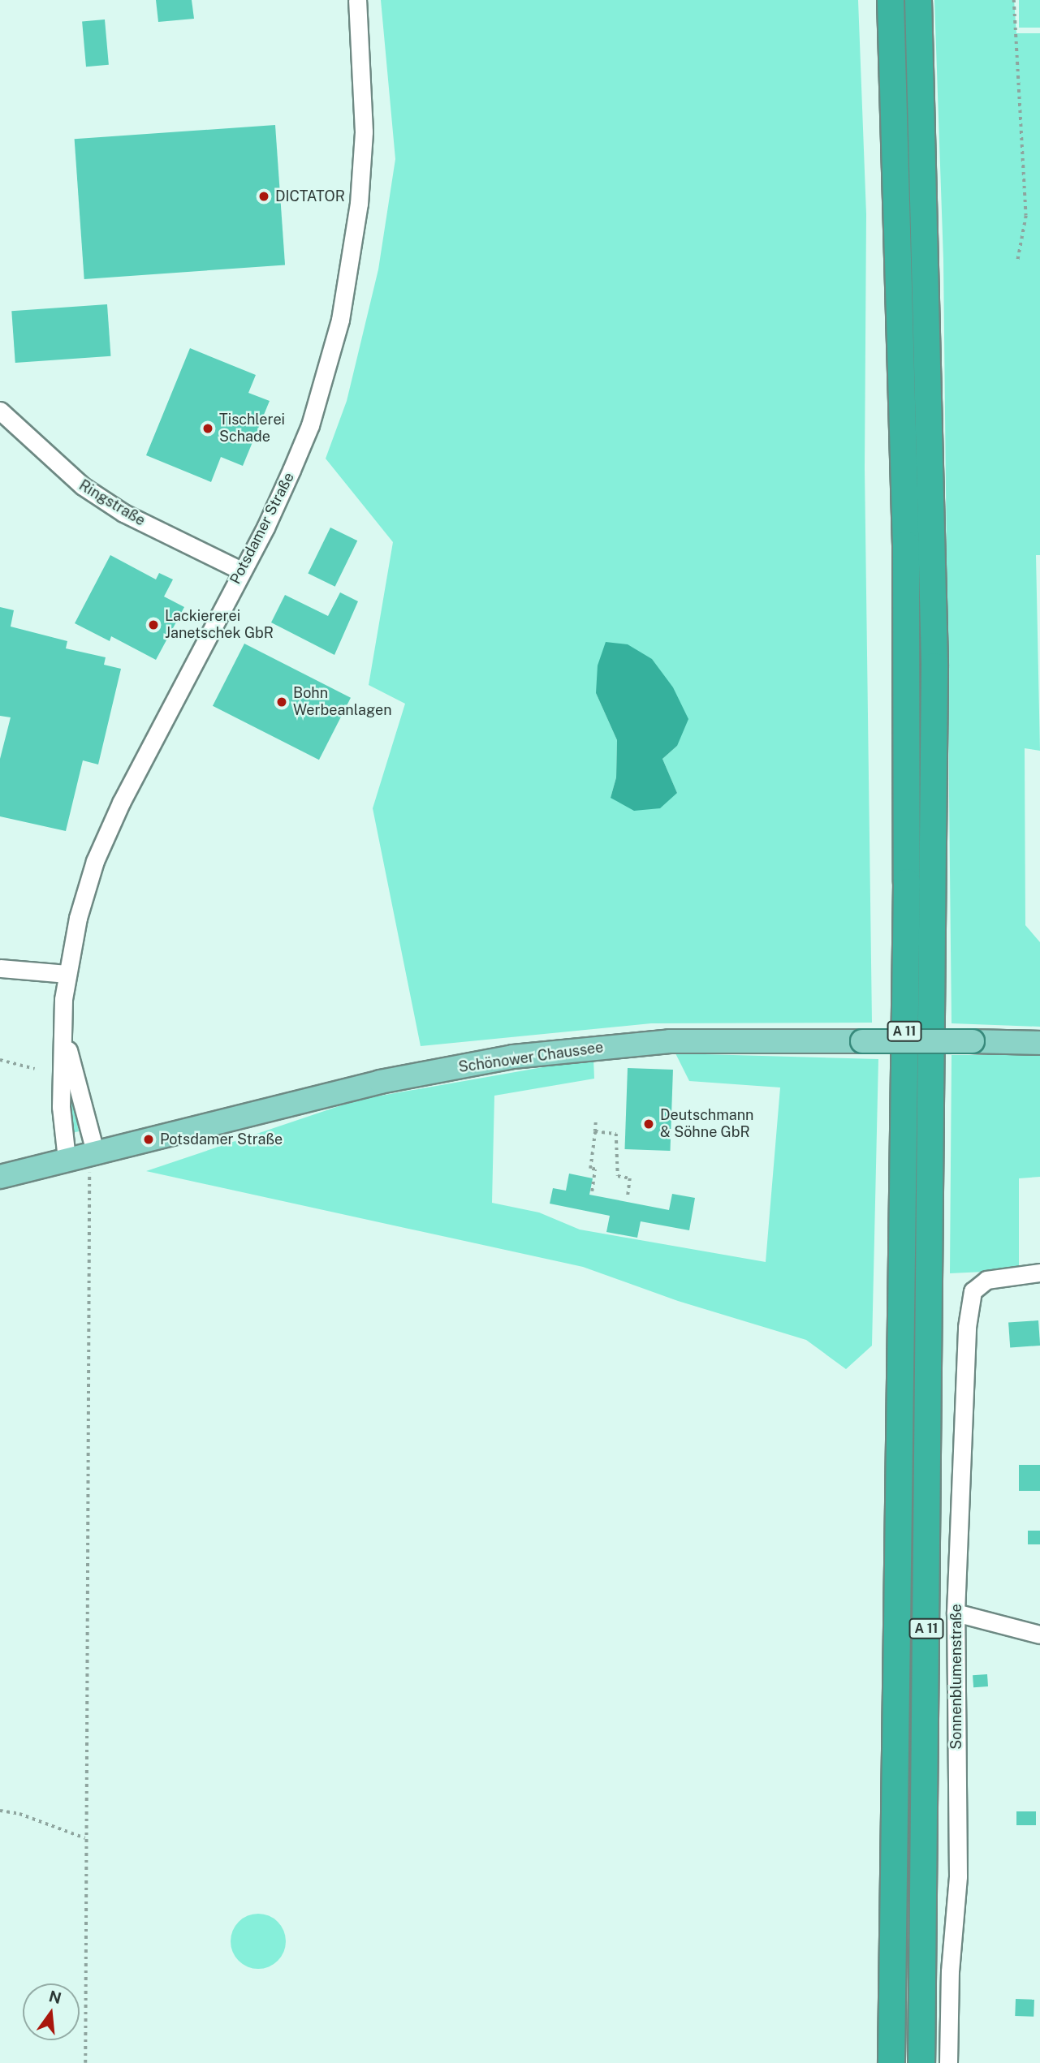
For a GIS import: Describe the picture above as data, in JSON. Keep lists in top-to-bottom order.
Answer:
{
  "streets": {
    "highway": ["A 11"],
    "main road": ["Schönower Chaussee"],
    "street": ["Ringstraße", "Potsdamer Straße", "Sonnenblumenstraße"]
  },
  "crossings": [
    ["Ringstraße", "Potsdamer Straße"],
    ["Potsdamer Straße", "Schönower Chaussee"]
  ],
  "places": [
    "DICTATOR",
    "Tischlerei Schade",
    "Lackiererei Janetschek GbR",
    "Bohn Werbeanlagen",
    "Deutschmann & Söhne GbR",
    "Potsdamer Straße"
  ],
  "north": "top"
}
